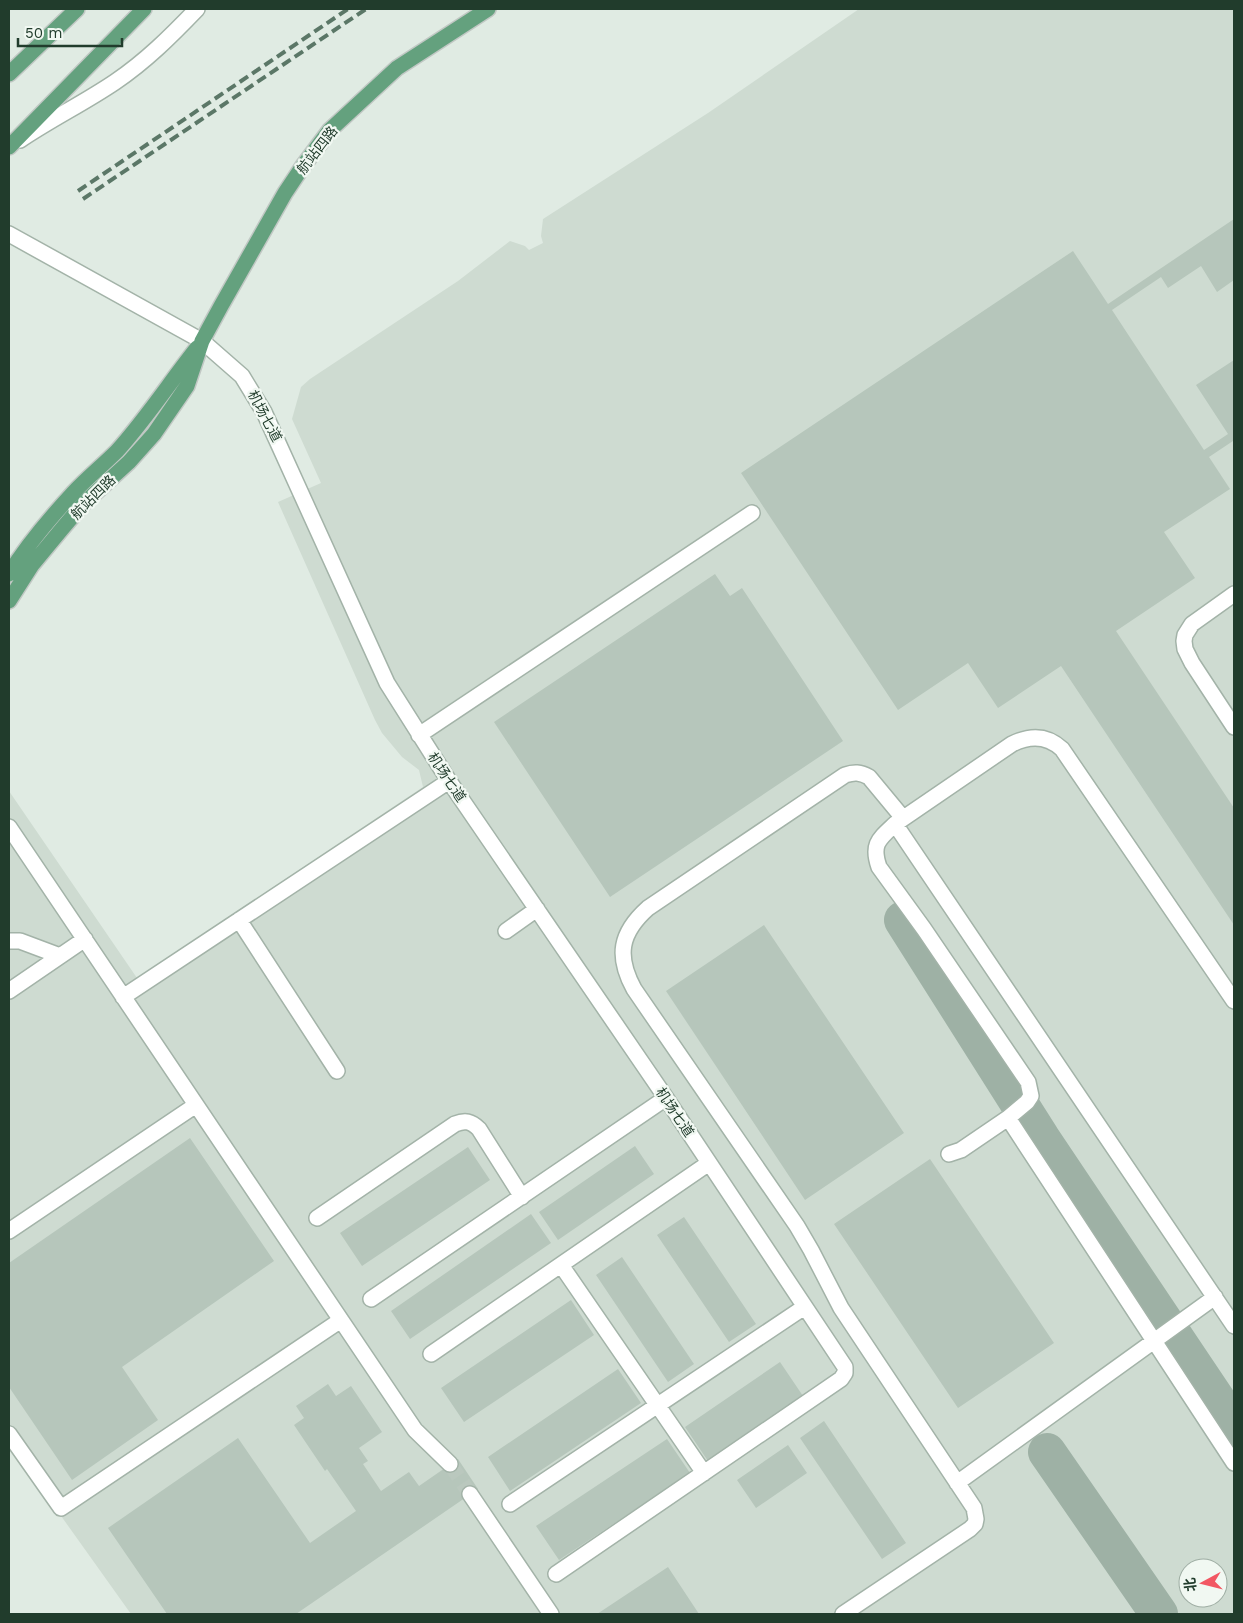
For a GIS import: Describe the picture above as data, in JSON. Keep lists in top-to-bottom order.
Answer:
{
  "streets": {
    "main road": ["航站四路"],
    "street": ["机场七道"]
  },
  "crossings": [
    ["航站四路", "机场七道"]
  ],
  "scale_bar": "50 m",
  "north": "left"
}
